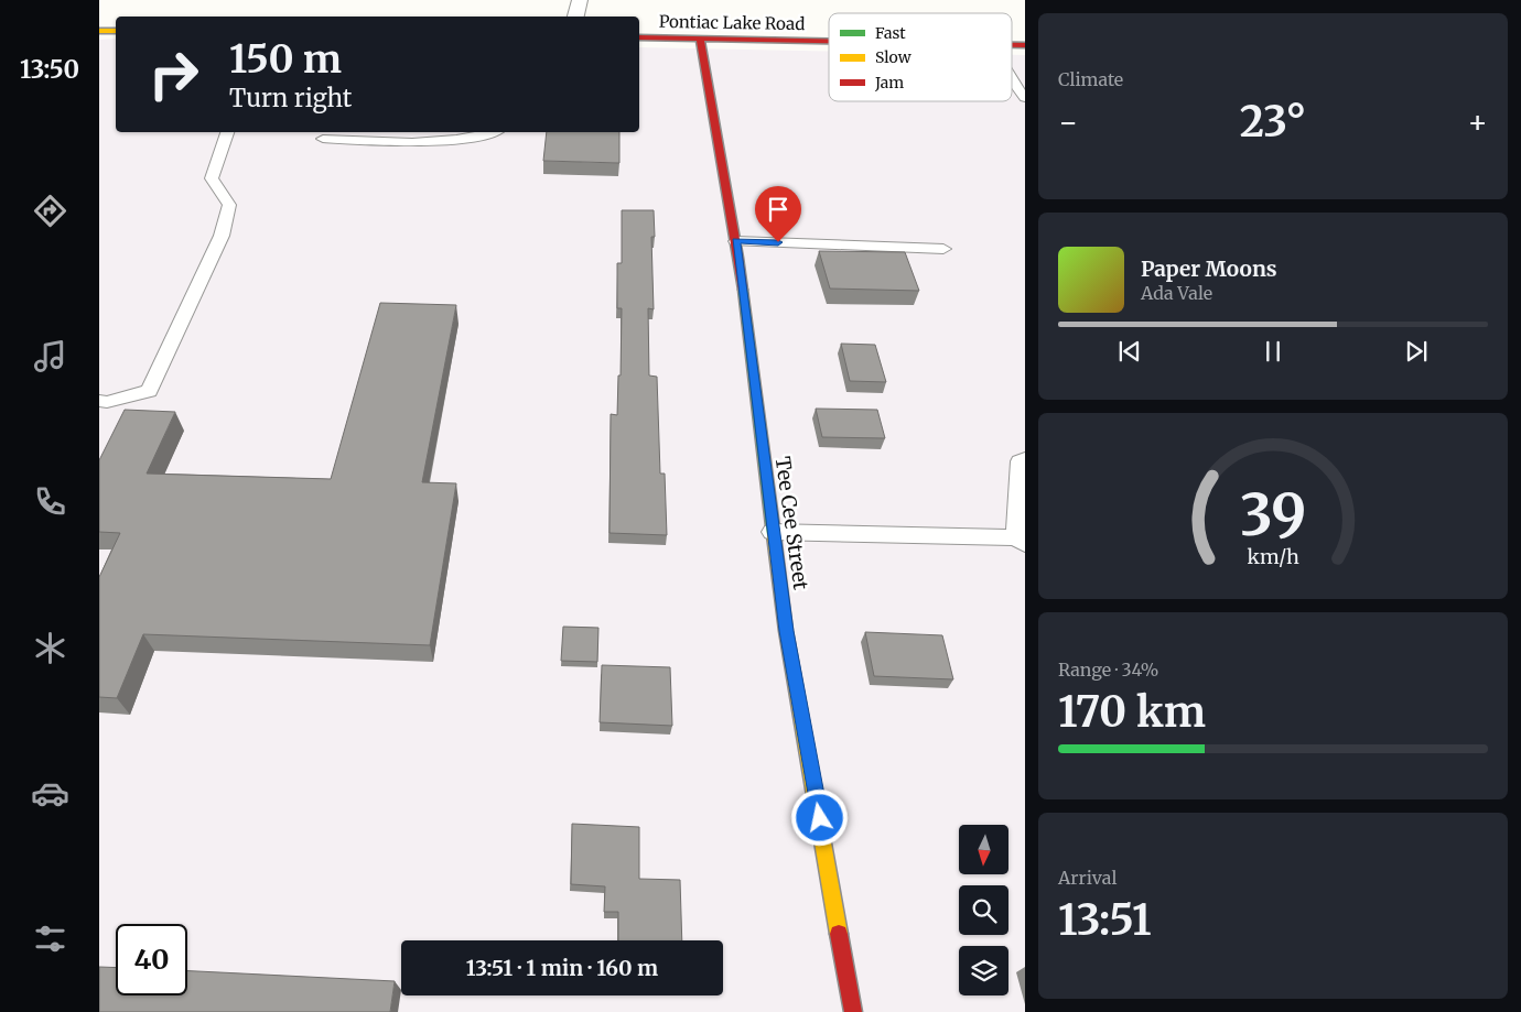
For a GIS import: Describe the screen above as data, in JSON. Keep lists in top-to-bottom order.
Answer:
{
  "streets": {
    "street": ["Pontiac Lake Road", "Tee Cee Street"]
  },
  "crossings": [
    ["Pontiac Lake Road", "Tee Cee Street"]
  ],
  "legend": ["Fast", "Slow", "Jam"],
  "north": "bottom",
  "page": {
    "tabs": "13:50",
    "tile": [
      "Climate",
      ["Range · 34%", "170 km"],
      ["Arrival", "13:51"]
    ],
    "turn": ["150 m", "Turn right"],
    "heat": ["−", "23°", "+"],
    "song": ["Paper Moons", "Ada Vale"],
    "limit": "40",
    "trip": "13:51 · 1 min · 160 m",
    "gauge": ["39", "km/h"]
  }
}
